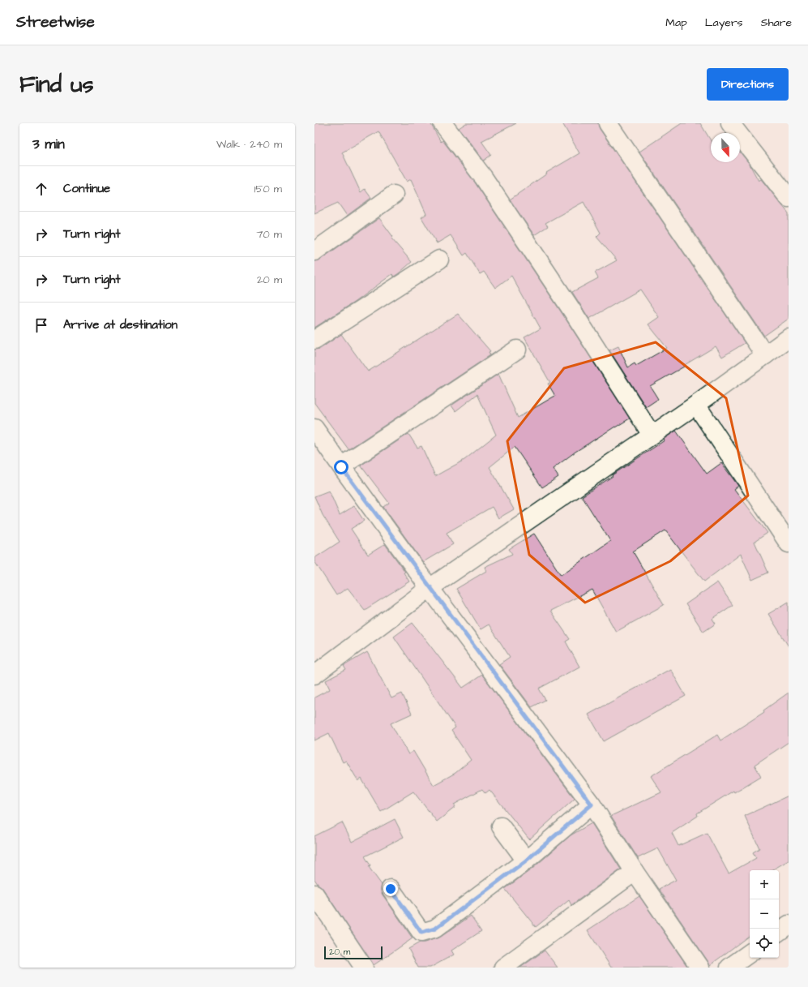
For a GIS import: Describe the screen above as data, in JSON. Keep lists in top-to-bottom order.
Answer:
{
  "scale_bar": "20 m",
  "north": "bottom",
  "page": {
    "header": "Streetwise",
    "nav": ["Map", "Layers", "Share"],
    "buttons": "Directions",
    "title": "Find us",
    "heading": ["3 min", "Walk · 240 m"],
    "list": [
      ["Continue", "150 m"],
      ["Turn right", "70 m"],
      ["Turn right", "20 m"],
      "Arrive at destination"
    ],
    "map_buttons": ["+", "−"],
    "scale": "20 m"
  }
}
